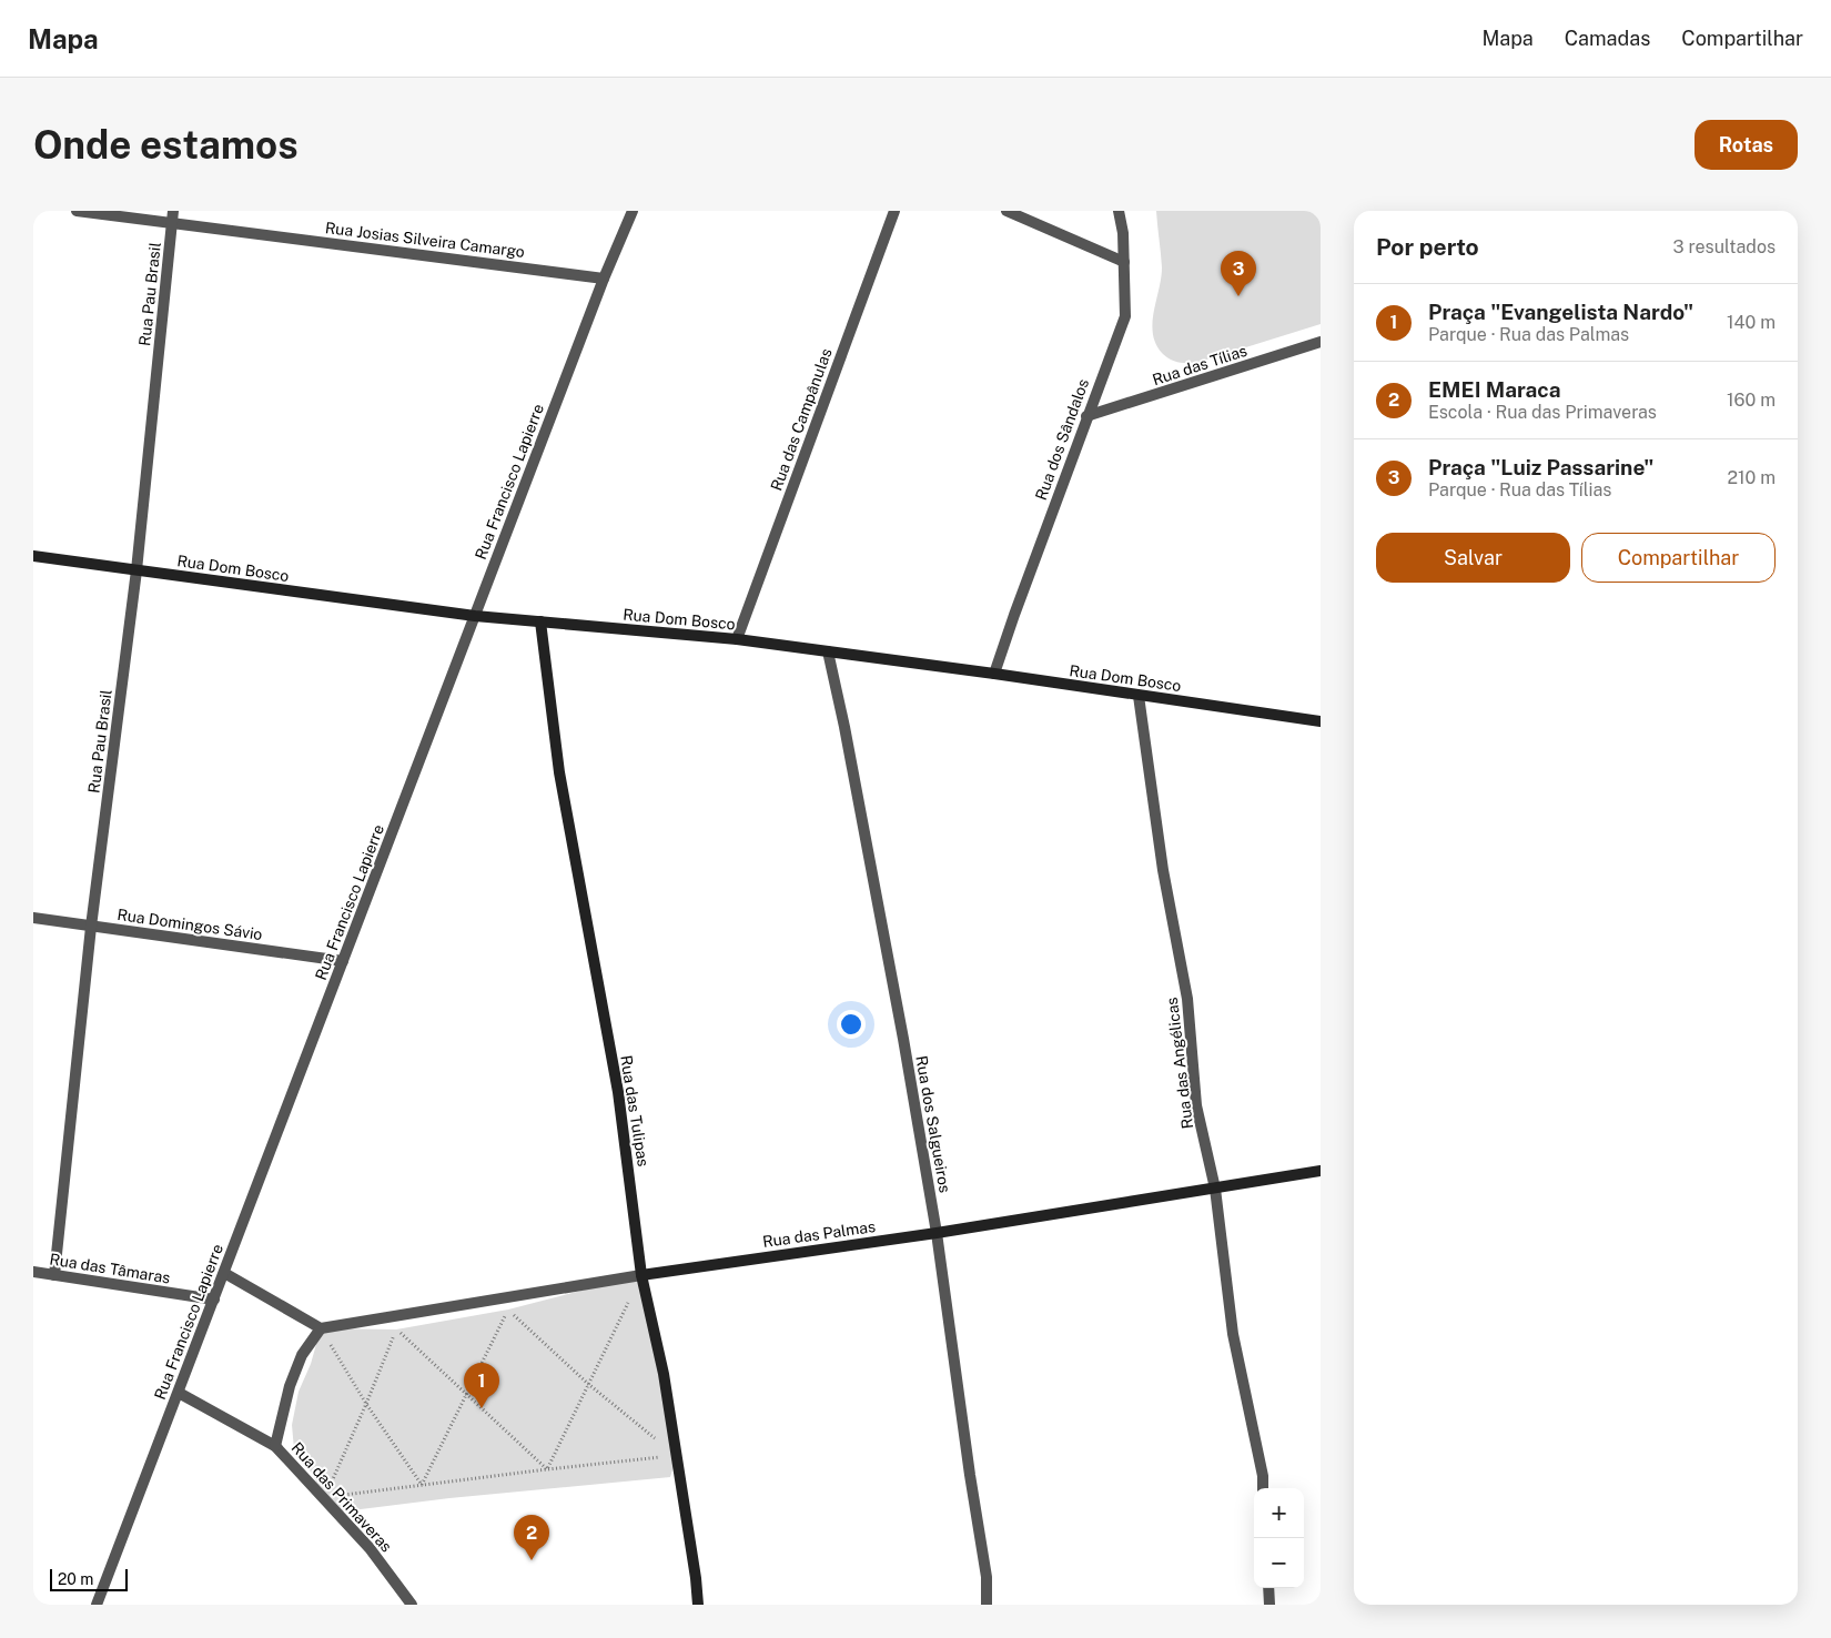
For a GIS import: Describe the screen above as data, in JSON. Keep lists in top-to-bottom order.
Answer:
{
  "streets": {
    "main road": ["Rua Dom Bosco", "Rua das Tulipas", "Rua das Palmas"],
    "street": [
      "Rua Josias Silveira Camargo",
      "Rua Pau Brasil",
      "Rua das Tílias",
      "Rua das Campânulas",
      "Rua dos Sândalos",
      "Rua Francisco Lapierre",
      "Rua Domingos Sávio",
      "Rua das Angélicas",
      "Rua dos Salgueiros",
      "Rua das Tâmaras",
      "Rua das Primaveras"
    ]
  },
  "crossings": [
    ["Rua Josias Silveira Camargo", "Rua Pau Brasil"],
    ["Rua Josias Silveira Camargo", "Rua Francisco Lapierre"],
    ["Rua Pau Brasil", "Rua Dom Bosco"],
    ["Rua Pau Brasil", "Rua Domingos Sávio"],
    ["Rua Pau Brasil", "Rua das Tâmaras"],
    ["Rua das Tílias", "Rua dos Sândalos"],
    ["Rua das Campânulas", "Rua Dom Bosco"],
    ["Rua dos Sândalos", "Rua Dom Bosco"],
    ["Rua Francisco Lapierre", "Rua Dom Bosco"],
    ["Rua Francisco Lapierre", "Rua Domingos Sávio"],
    ["Rua Francisco Lapierre", "Rua das Tâmaras"],
    ["Rua Francisco Lapierre", "Rua das Primaveras"],
    ["Rua Dom Bosco", "Rua das Angélicas"],
    ["Rua Dom Bosco", "Rua das Tulipas"],
    ["Rua Dom Bosco", "Rua dos Salgueiros"],
    ["Rua das Angélicas", "Rua das Palmas"],
    ["Rua das Tulipas", "Rua das Palmas"],
    ["Rua dos Salgueiros", "Rua das Palmas"]
  ],
  "scale_bar": "20 m",
  "page": {
    "header": "Mapa",
    "nav": ["Mapa", "Camadas", "Compartilhar"],
    "buttons": [
      "Rotas",
      ["Salvar", "Compartilhar"]
    ],
    "title": "Onde estamos",
    "heading": ["Por perto", "3 resultados"],
    "pins": ["3", "1", "2"],
    "list": [
      {
        "mark": "1",
        "name": "Praça \"Evangelista Nardo\"",
        "note": "Parque · Rua das Palmas",
        "value": "140 m"
      },
      {
        "mark": "2",
        "name": "EMEI Maraca",
        "note": "Escola · Rua das Primaveras",
        "value": "160 m"
      },
      {
        "mark": "3",
        "name": "Praça \"Luiz Passarine\"",
        "note": "Parque · Rua das Tílias",
        "value": "210 m"
      }
    ],
    "map_buttons": ["+", "−"],
    "scale": "20 m"
  }
}
